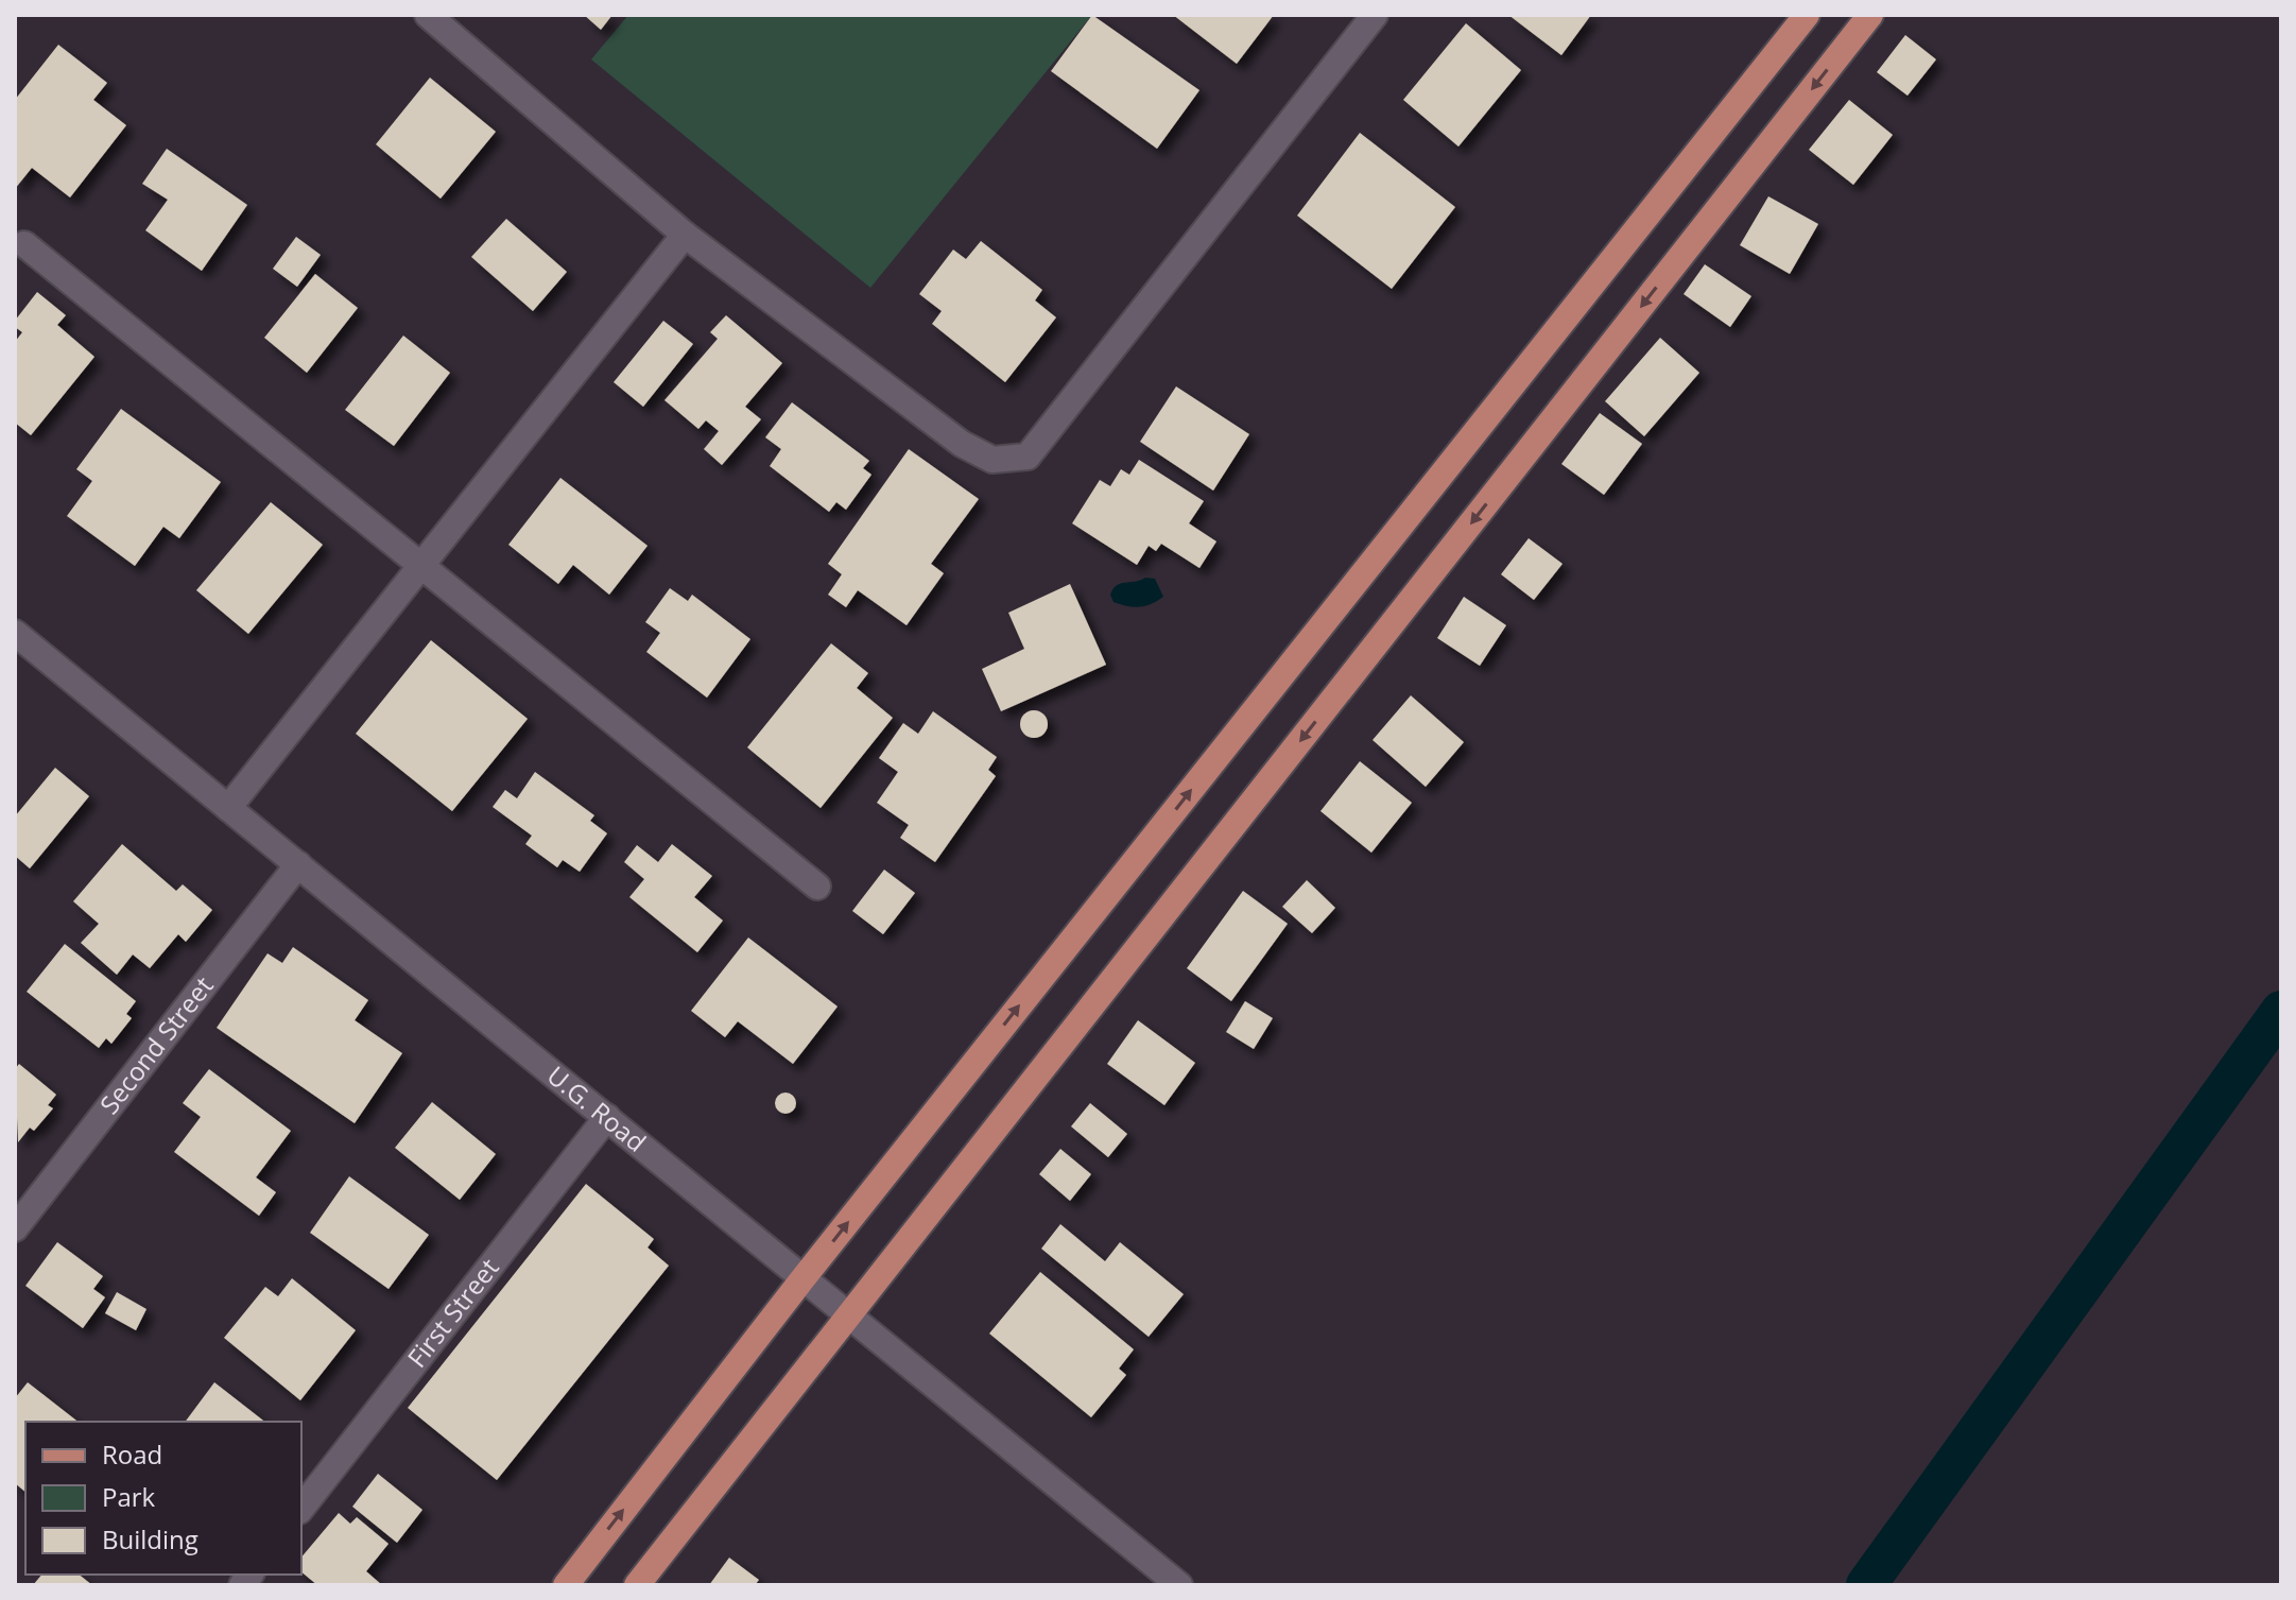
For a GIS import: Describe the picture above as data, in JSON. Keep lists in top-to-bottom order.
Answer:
{
  "streets": {
    "street": ["Second Street", "U.G. Road", "First Street"]
  },
  "crossings": [
    ["Second Street", "U.G. Road"],
    ["U.G. Road", "First Street"]
  ],
  "legend": ["Road", "Park", "Building"]
}
